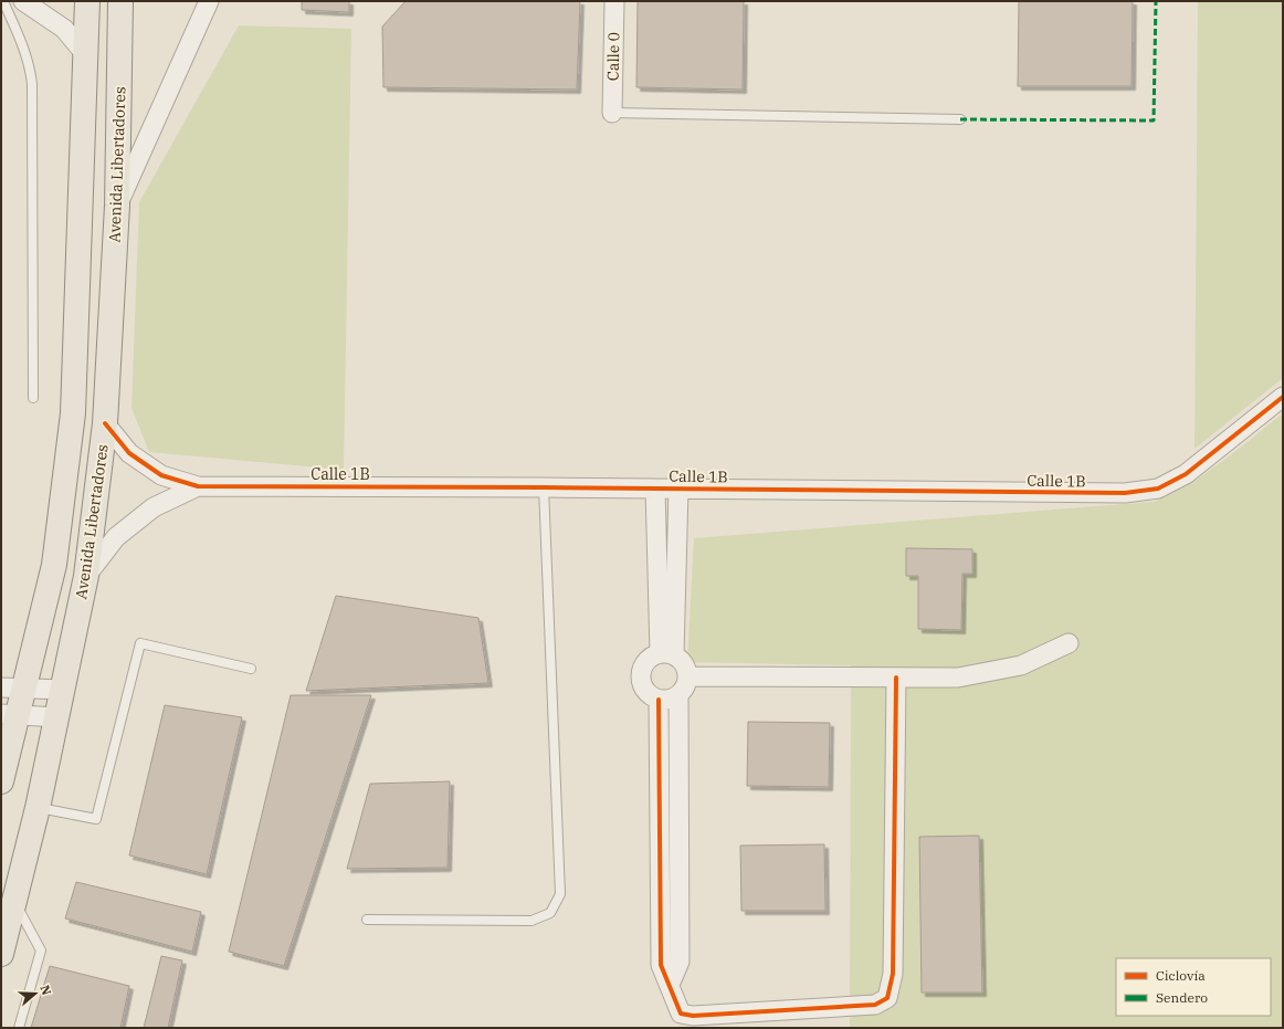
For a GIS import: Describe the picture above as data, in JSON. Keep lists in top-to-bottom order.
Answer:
{
  "streets": {
    "main road": ["Avenida Libertadores"],
    "street": ["Calle 0", "Calle 1B"]
  },
  "crossings": [
    ["Avenida Libertadores", "Calle 1B"]
  ],
  "legend": ["Ciclovía", "Sendero"],
  "north": "right"
}
